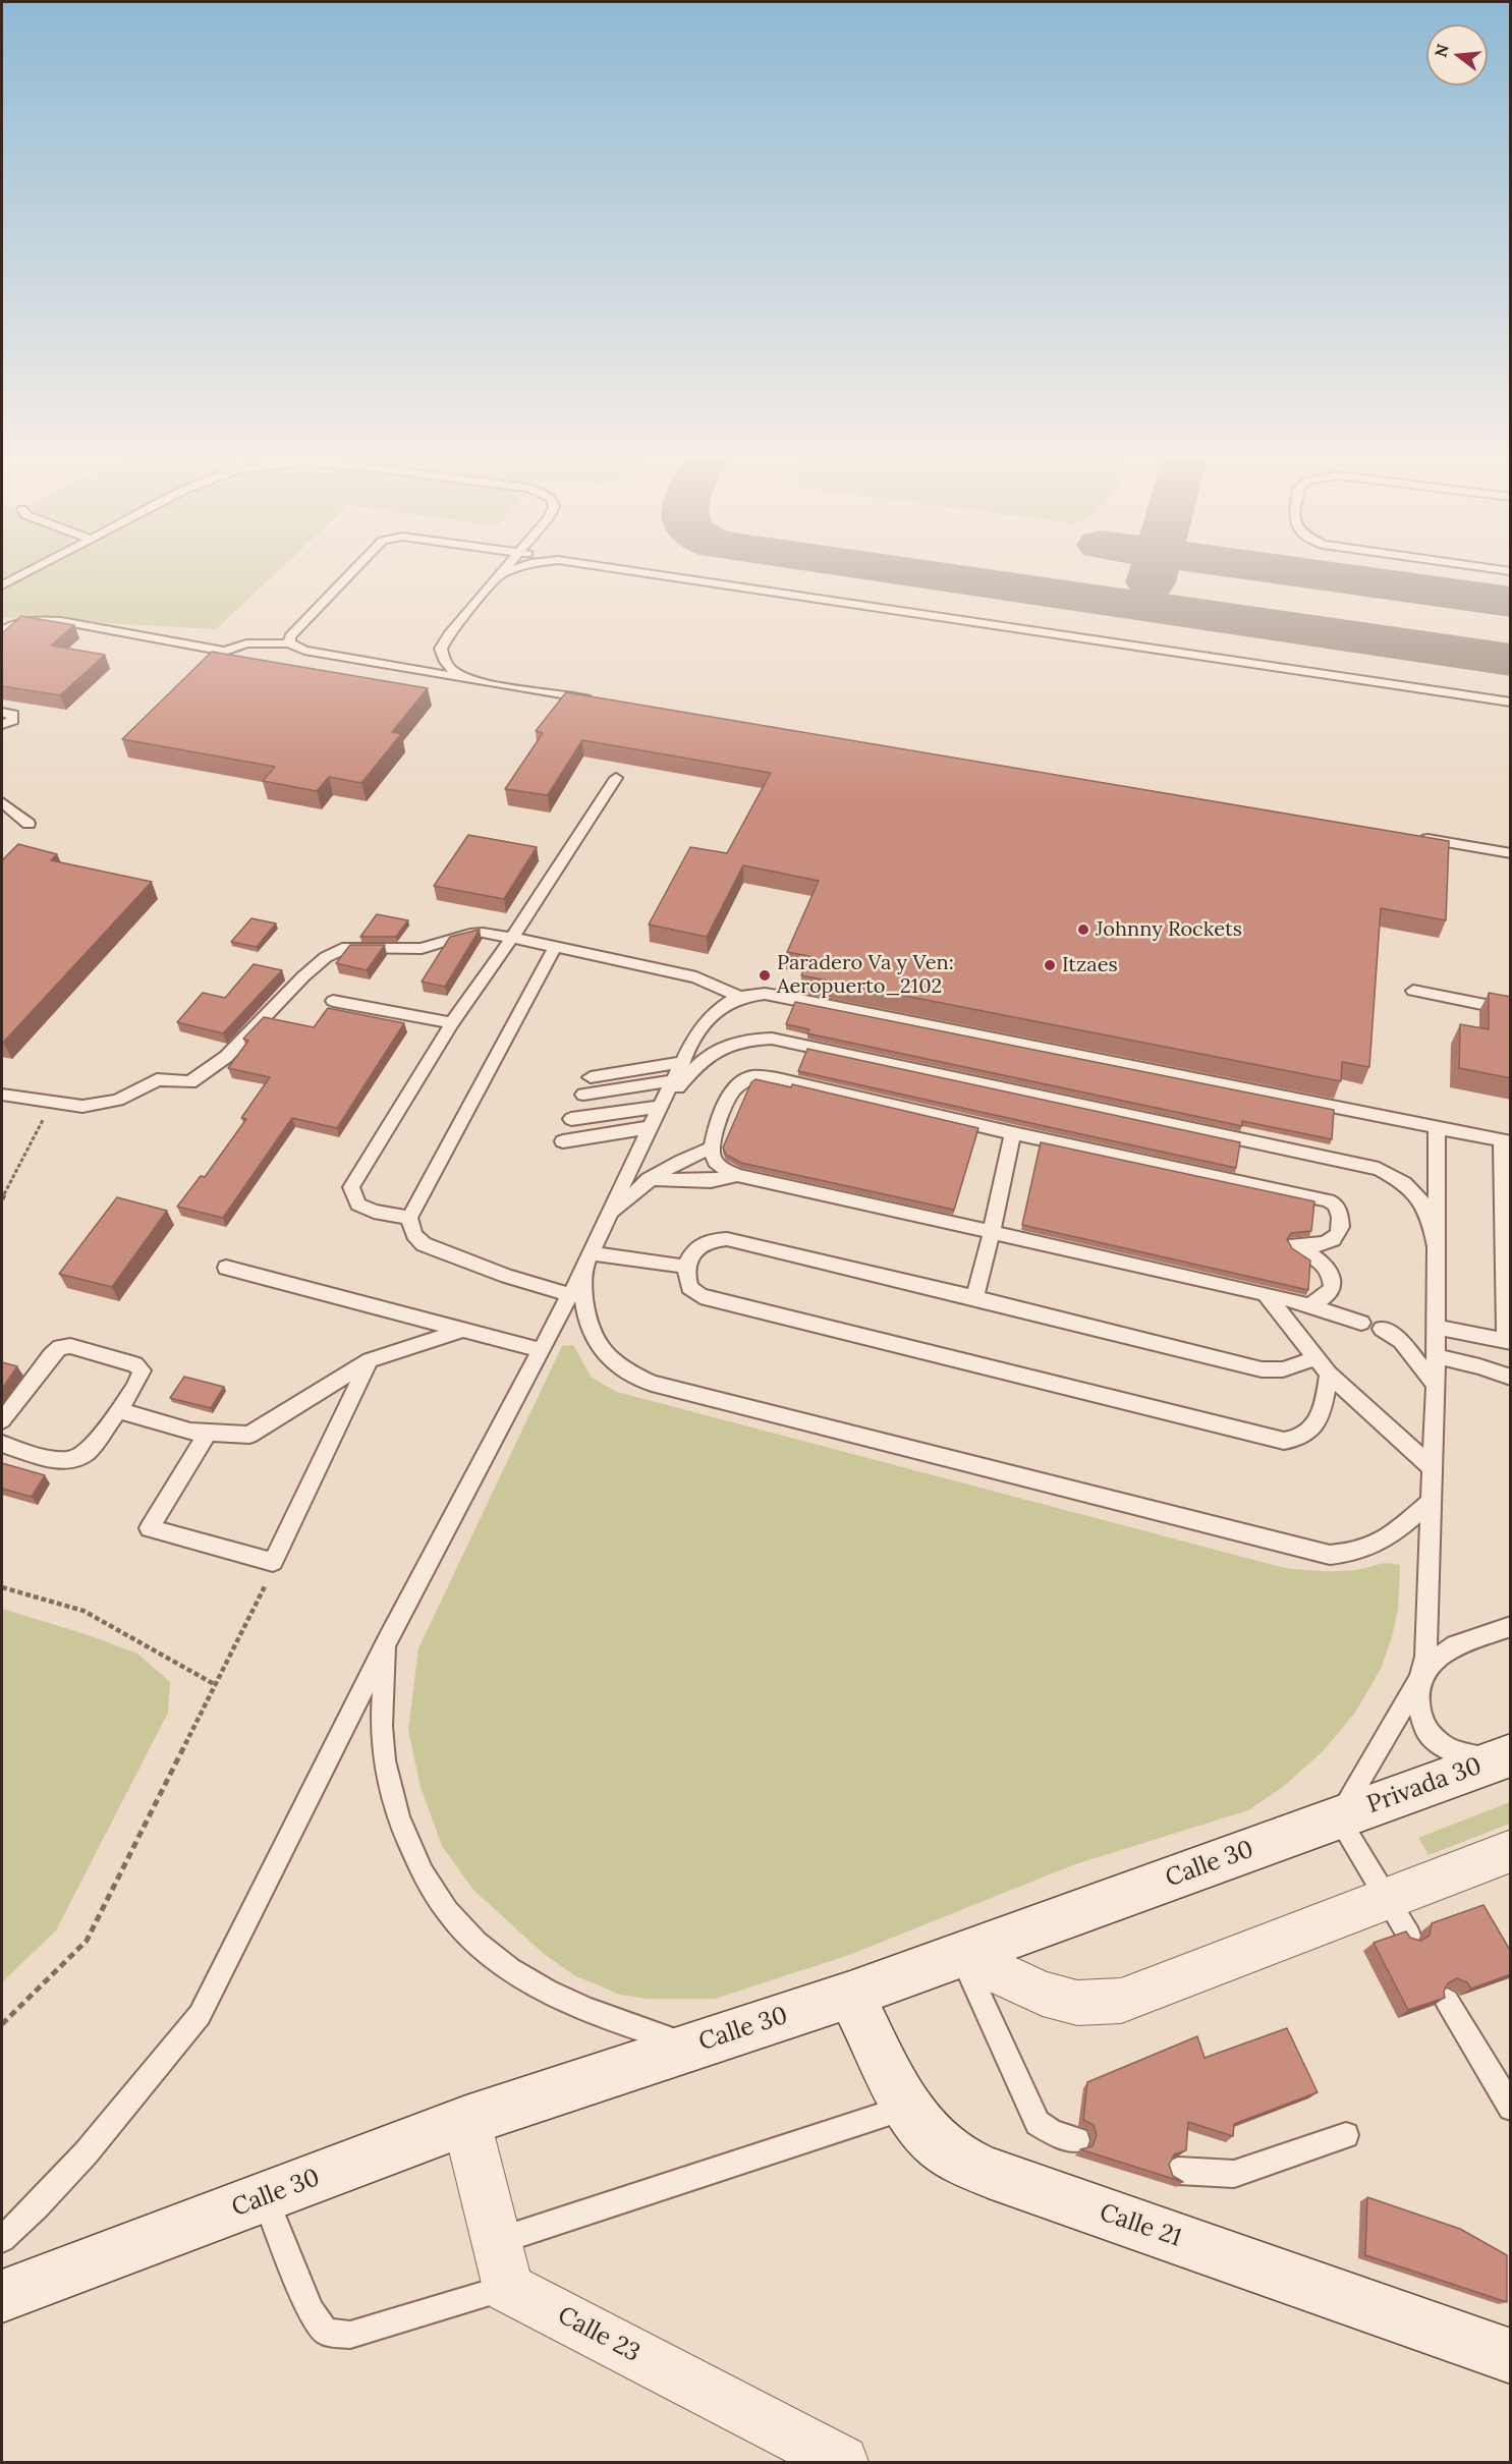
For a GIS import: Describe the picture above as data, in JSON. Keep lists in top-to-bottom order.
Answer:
{
  "streets": {
    "street": [
      "Privada 30",
      "Calle 30",
      "Calle 21",
      "Calle 23"
    ]
  },
  "crossings": [
    ["Privada 30", "Calle 30"],
    ["Calle 30", "Calle 21"]
  ],
  "places": ["Johnny Rockets", "Itzaes", "Paradero Va y Ven: Aeropuerto_2102"],
  "north": "left"
}
